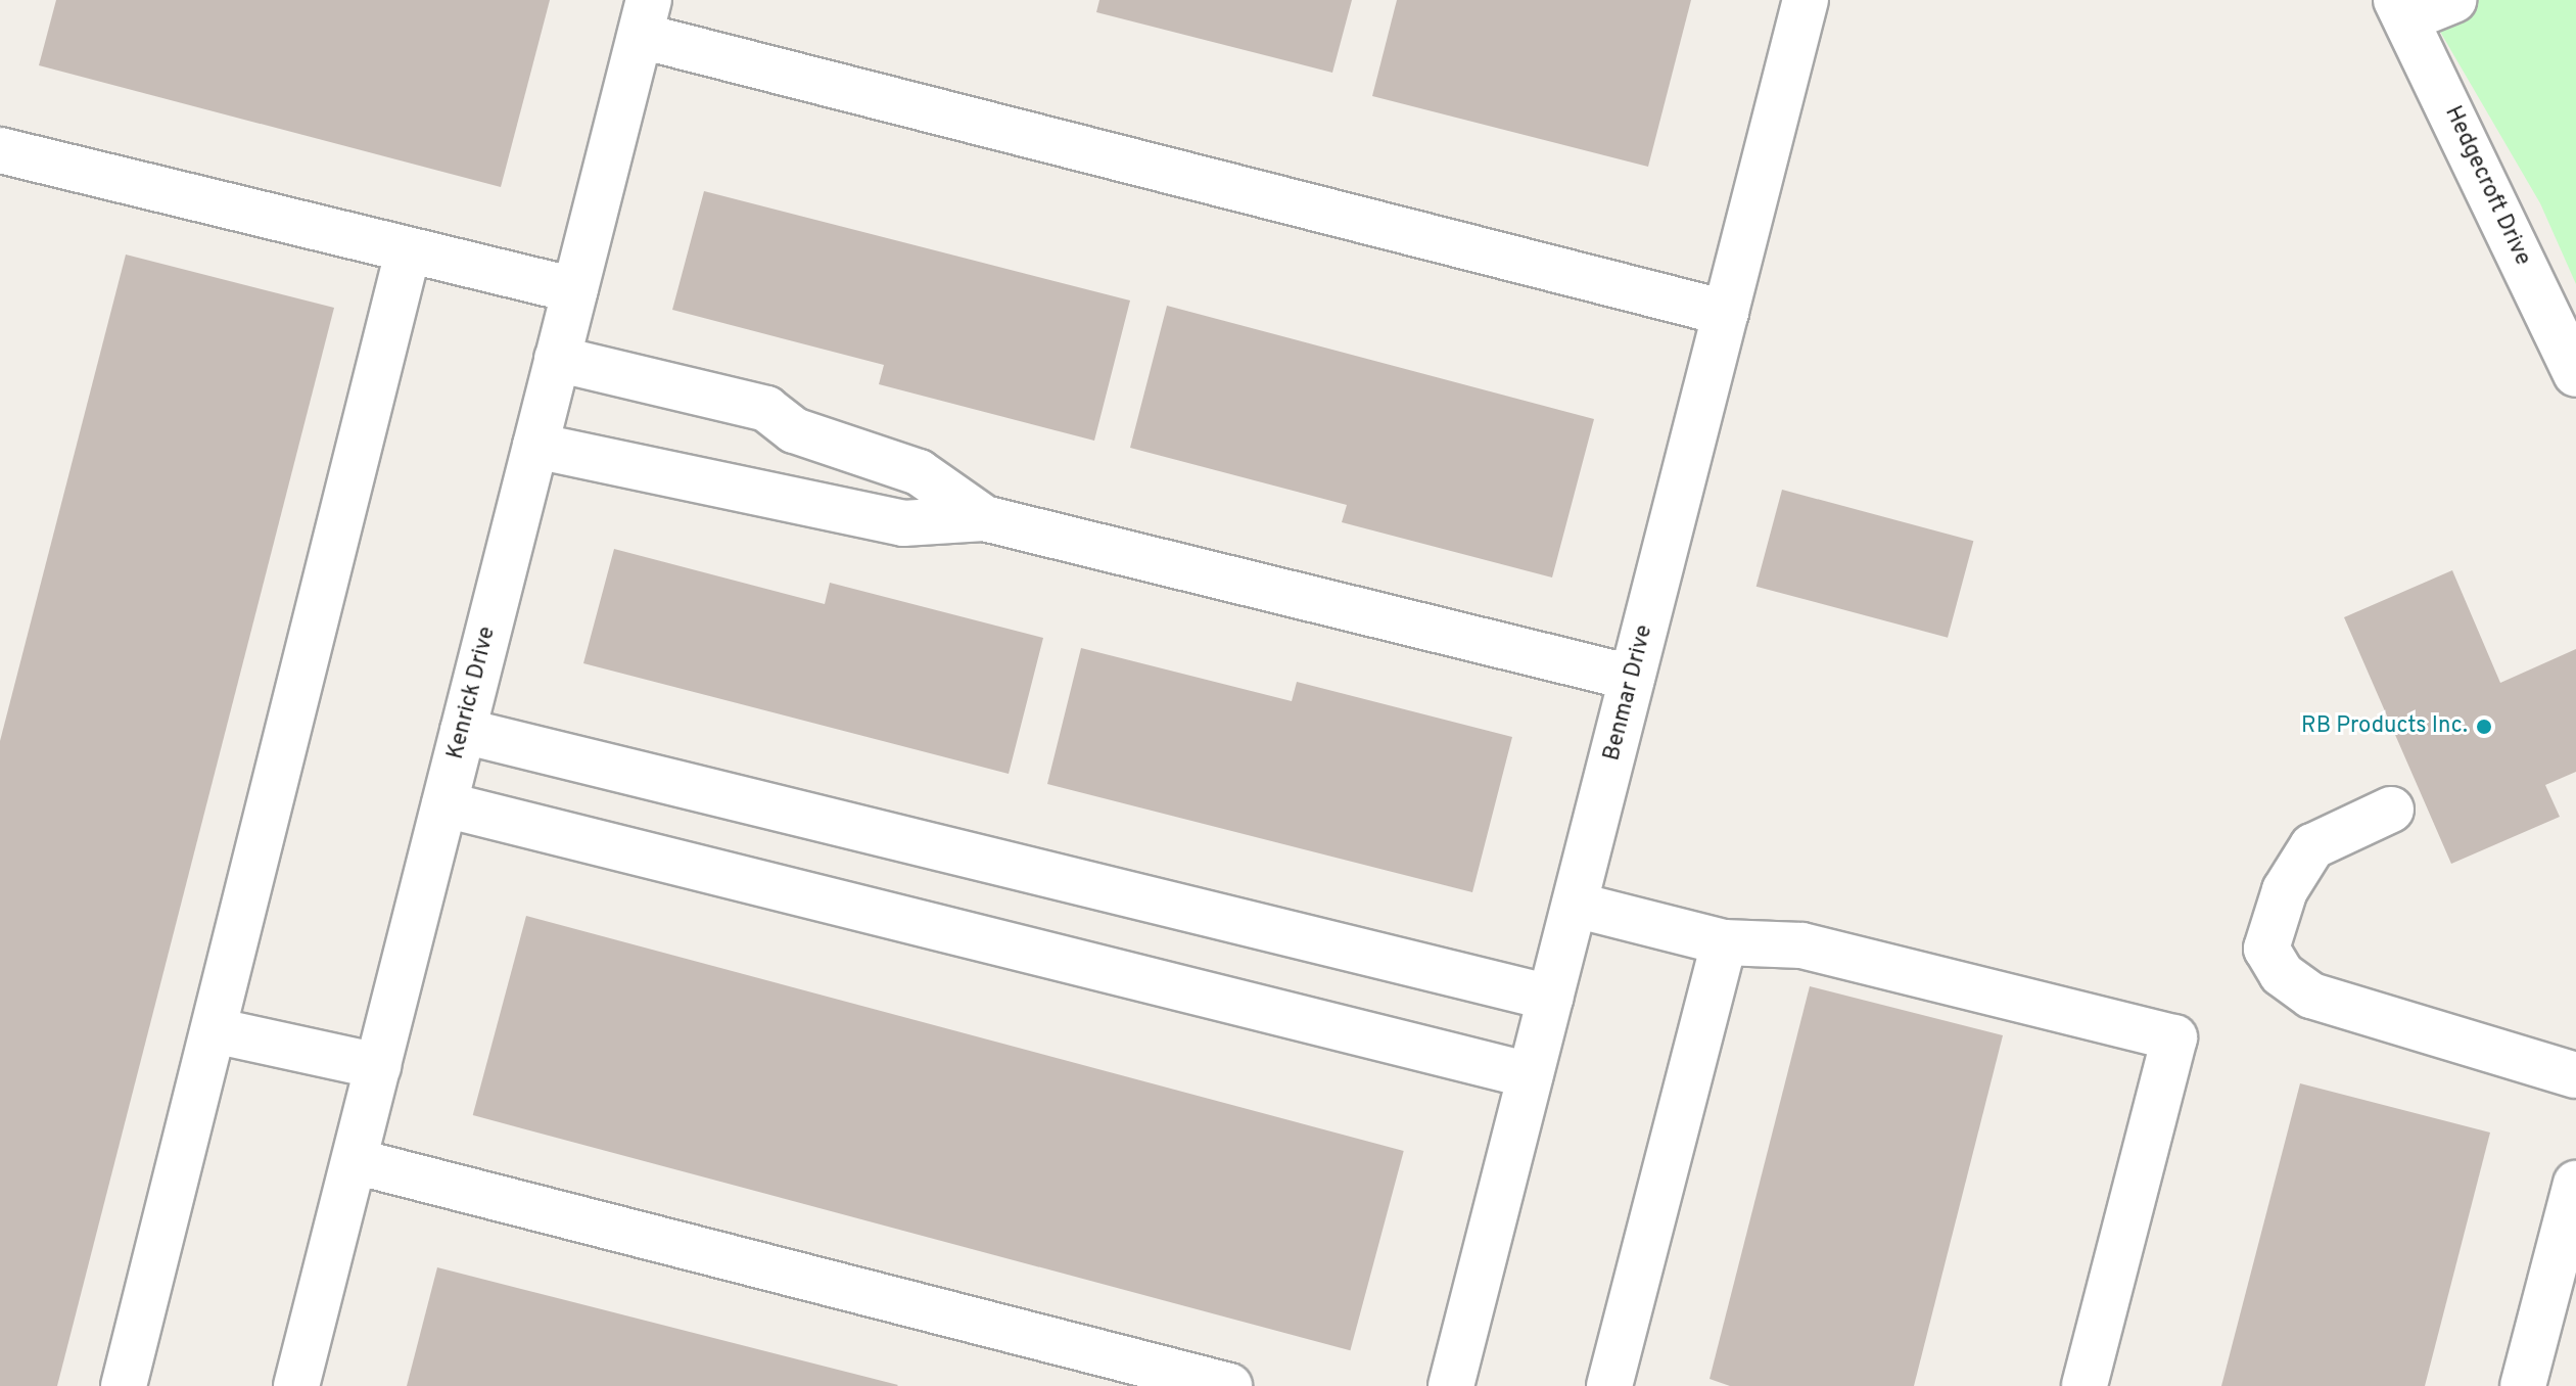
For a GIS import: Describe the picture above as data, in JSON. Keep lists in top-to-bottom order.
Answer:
{
  "streets": {
    "street": ["Hedgecroft Drive", "Kenrick Drive", "Benmar Drive"]
  },
  "places": ["RB Products Inc."]
}
